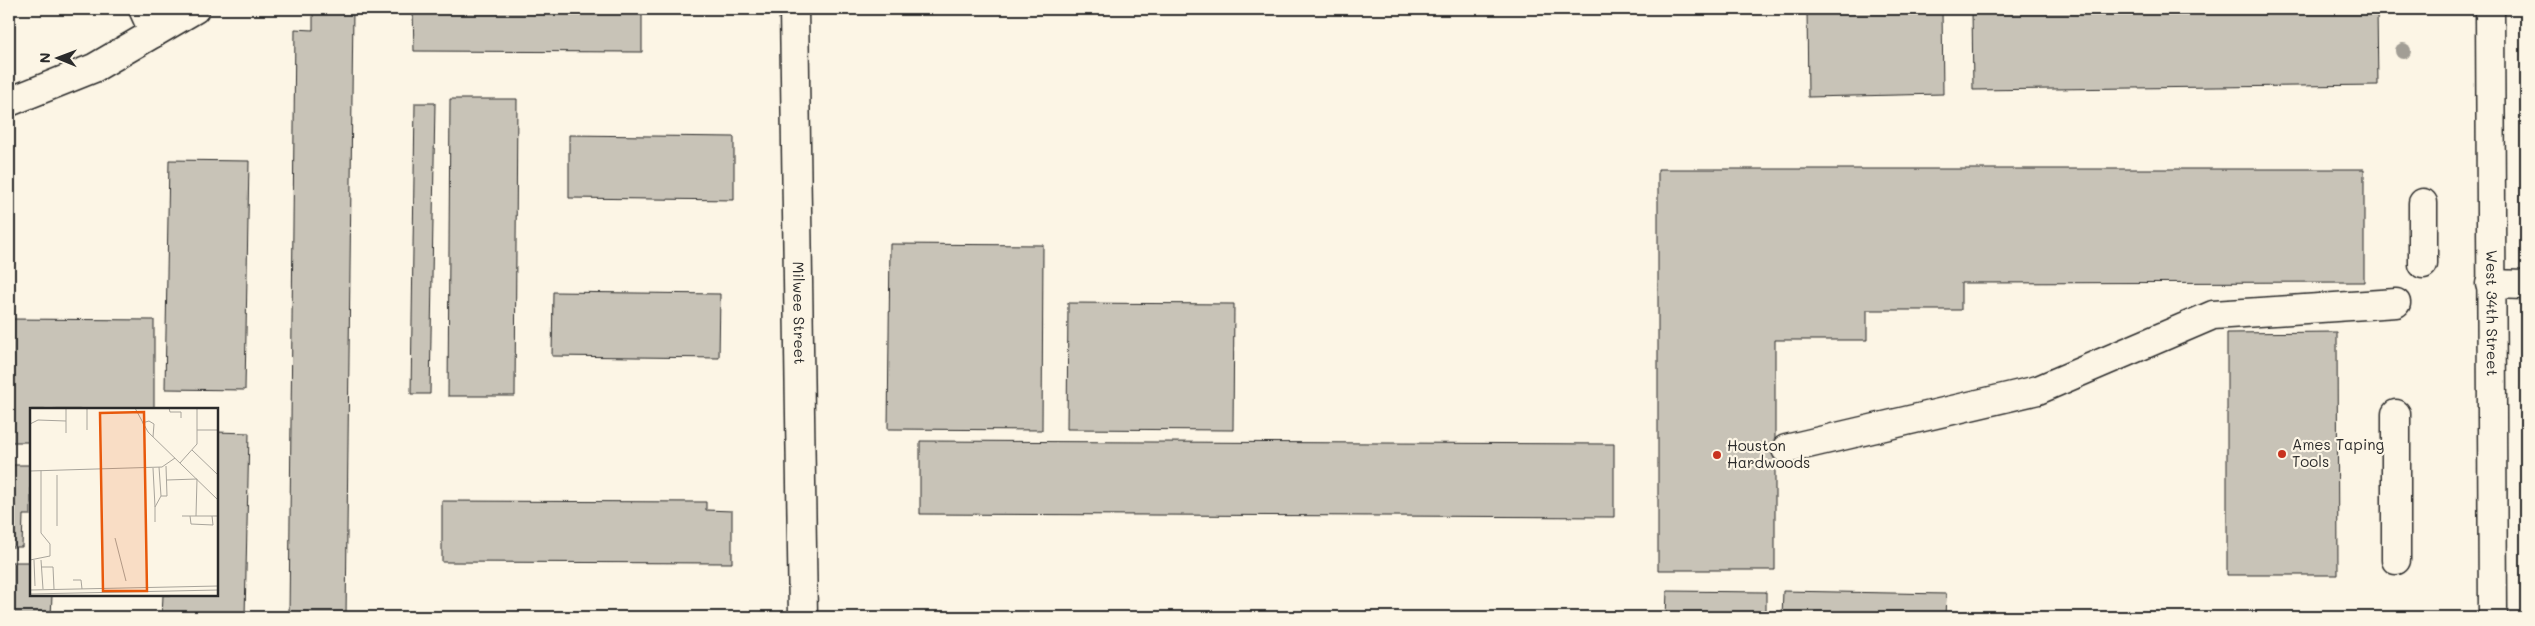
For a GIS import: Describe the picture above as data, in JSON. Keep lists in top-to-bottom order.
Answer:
{
  "streets": {
    "street": ["Milwee Street", "West 34th Street"]
  },
  "places": ["Ames Taping Tools", "Houston Hardwoods"],
  "north": "left"
}
